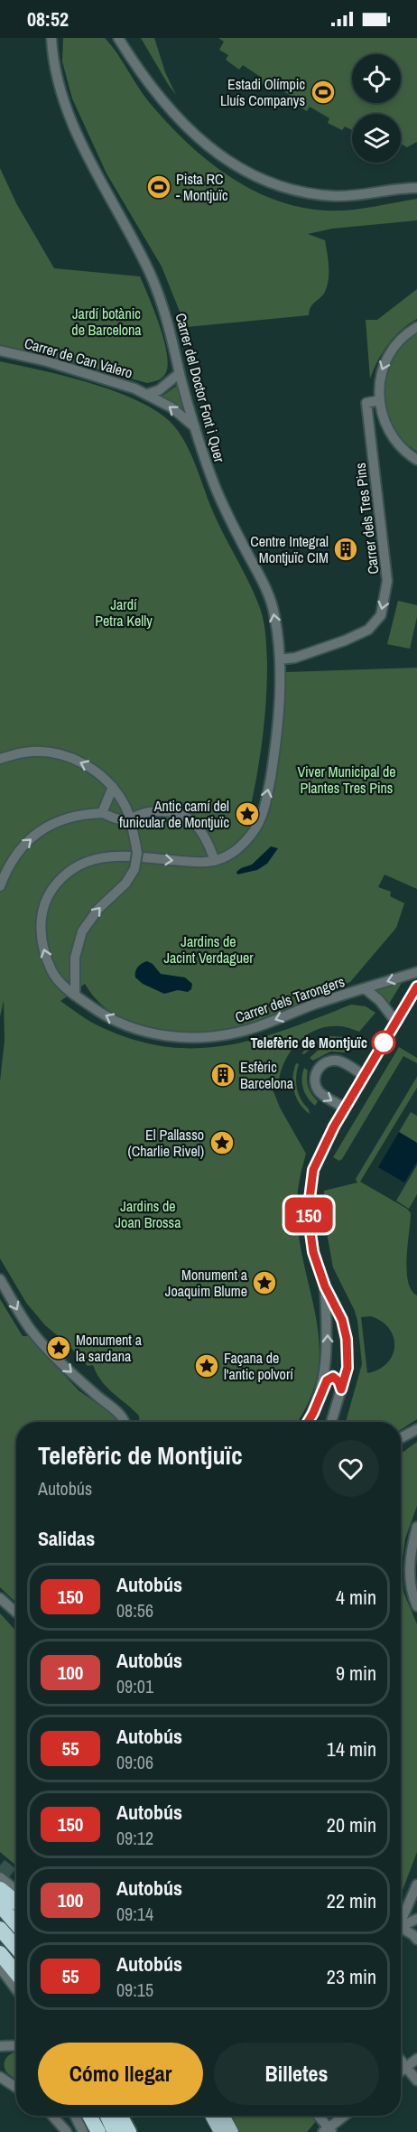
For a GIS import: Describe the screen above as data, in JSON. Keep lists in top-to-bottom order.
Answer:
{
  "streets": {
    "street": [
      "Carrer de Can Valero",
      "Carrer del Doctor Font i Quer",
      "Carrer dels Tres Pins",
      "Carrer dels Tarongers"
    ]
  },
  "crossings": [
    ["Carrer de Can Valero", "Carrer del Doctor Font i Quer"],
    ["Carrer del Doctor Font i Quer", "Carrer dels Tres Pins"],
    ["Carrer del Doctor Font i Quer", "Carrer dels Tarongers"]
  ],
  "one_way": ["Carrer dels Tres Pins", "Carrer dels Tarongers"],
  "parks": [
    "Jardí botànic de Barcelona",
    "Jardí Petra Kelly",
    "Viver Municipal de Plantes Tres Pins",
    "Jardins de Jacint Verdaguer",
    "Jardins de Joan Brossa"
  ],
  "places": {
    "sports": ["Estadi Olímpic Lluís Companys", "Pista RC - Montjuïc"],
    "building": ["Centre Integral Montjuïc CIM", "Esfèric Barcelona"],
    "place": [
      "Antic camí del funicular de Montjuïc",
      "El Pallasso (Charlie Rivel)",
      "Monument a Joaquim Blume",
      "Monument a la sardana",
      "Façana de l'antic polvorí"
    ],
    "other": ["Telefèric de Montjuïc"]
  },
  "lines": ["bus line 150"],
  "page": {
    "status": "08:52",
    "on_map": "150",
    "heading": [
      ["Telefèric de Montjuïc", "Autobús"],
      "Salidas"
    ],
    "list": [
      {
        "mark": "150",
        "name": "Autobús",
        "note": "08:56",
        "value": "4 min"
      },
      {
        "mark": "100",
        "name": "Autobús",
        "note": "09:01",
        "value": "9 min"
      },
      {
        "mark": "55",
        "name": "Autobús",
        "note": "09:06",
        "value": "14 min"
      },
      {
        "mark": "150",
        "name": "Autobús",
        "note": "09:12",
        "value": "20 min"
      },
      {
        "mark": "100",
        "name": "Autobús",
        "note": "09:14",
        "value": "22 min"
      },
      {
        "mark": "55",
        "name": "Autobús",
        "note": "09:15",
        "value": "23 min"
      }
    ],
    "buttons": ["Cómo llegar", "Billetes"]
  }
}
